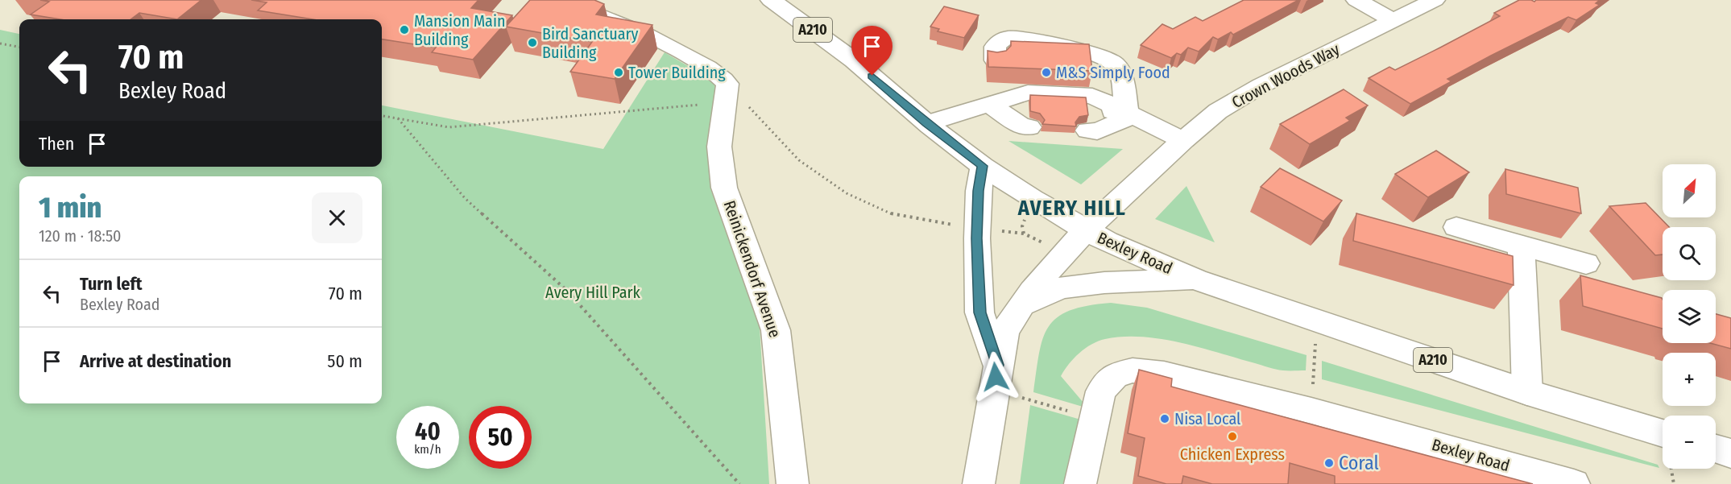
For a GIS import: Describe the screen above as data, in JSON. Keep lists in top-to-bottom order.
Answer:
{
  "streets": {
    "street": [
      "A210",
      "Crown Woods Way",
      "Bexley Road",
      "Reinickendorf Avenue"
    ]
  },
  "crossings": [
    ["Crown Woods Way", "Bexley Road"]
  ],
  "districts": ["AVERY HILL"],
  "parks": ["Avery Hill Park"],
  "places": [
    "Mansion Main Building",
    "Bird Sanctuary Building",
    "Tower Building",
    "M&S Simply Food",
    "Nisa Local",
    "Chicken Express",
    "Coral"
  ],
  "north": "top right",
  "page": {
    "turn": ["70 m", "Bexley Road"],
    "then": "Then",
    "map_buttons": ["+", "−"],
    "heading": ["1 min", "120 m · 18:50"],
    "list": [
      {
        "name": "Turn left",
        "note": "Bexley Road",
        "value": "70 m"
      },
      {
        "name": "Arrive at destination",
        "value": "50 m"
      }
    ],
    "speed": "40 km/h",
    "limit": "50"
  }
}
